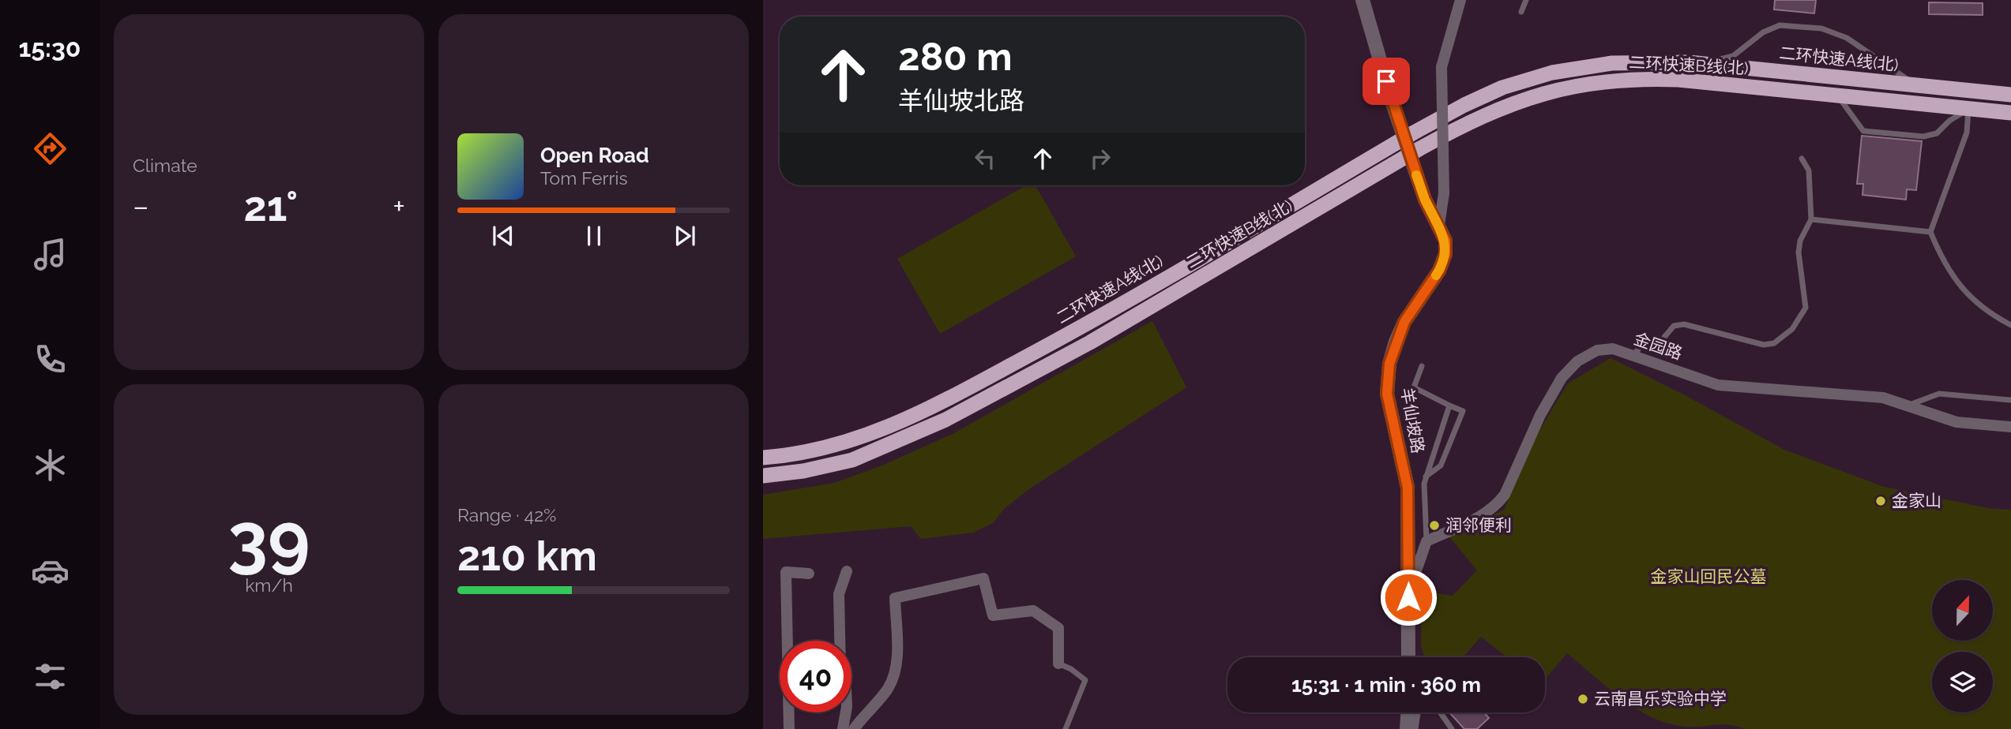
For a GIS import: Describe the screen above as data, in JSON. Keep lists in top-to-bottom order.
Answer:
{
  "streets": {
    "highway": ["二环快速A线(北)", "二环快速B线(北)"],
    "street": ["金园路", "羊仙坡路"]
  },
  "parks": ["金家山回民公墓"],
  "places": ["金家山", "润邻便利", "云南昌乐实验中学"],
  "north": "top",
  "page": {
    "tabs": "15:30",
    "tile": [
      "Climate",
      ["39", "km/h"],
      ["Range · 42%", "210 km"]
    ],
    "turn": ["280 m", "羊仙坡北路"],
    "song": ["Open Road", "Tom Ferris"],
    "heat": ["−", "21°", "+"],
    "limit": "40",
    "trip": "15:31 · 1 min · 360 m"
  }
}
